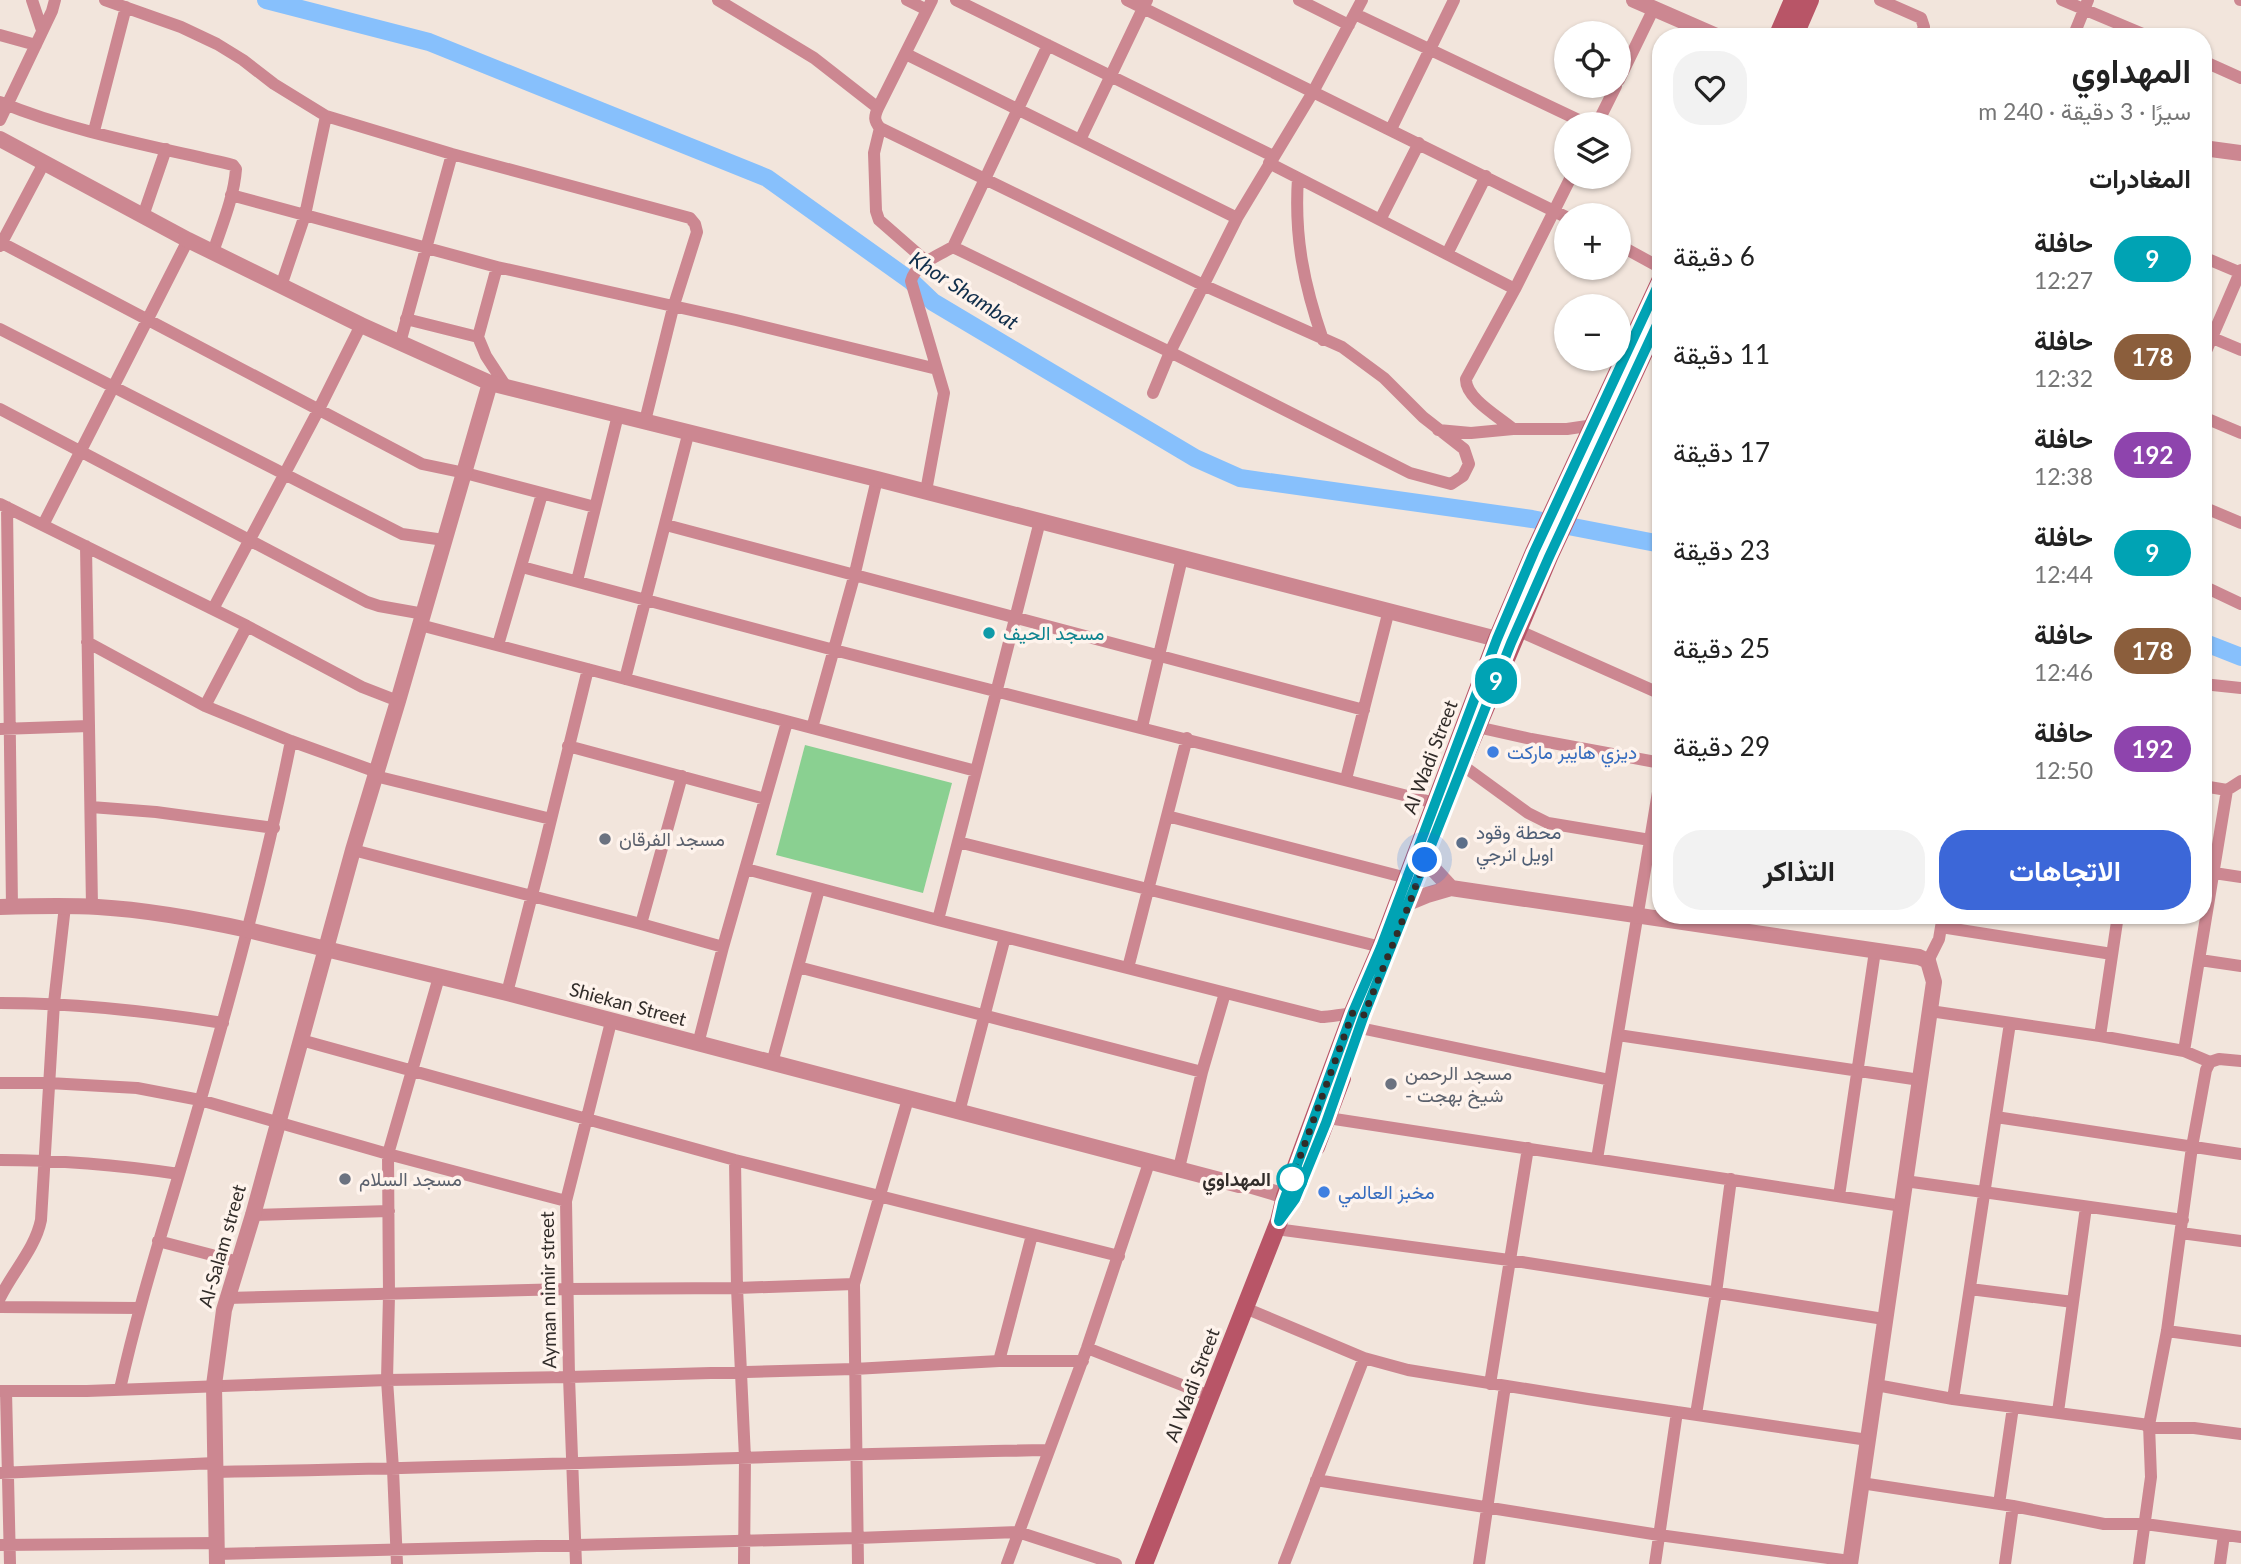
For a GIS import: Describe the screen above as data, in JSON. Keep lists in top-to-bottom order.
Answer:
{
  "streets": {
    "main road": ["Al Wadi Street"],
    "street": ["Shiekan Street", "Al-Salam street", "Ayman nimir street"]
  },
  "crossings": [
    ["Al Wadi Street", "Shiekan Street"],
    ["Shiekan Street", "Al-Salam street"],
    ["Shiekan Street", "Ayman nimir street"]
  ],
  "water": ["Khor Shambat"],
  "places": [
    "مسجد الحيف",
    "ديزي هايبر ماركت",
    "مسجد الفرقان",
    "محطة وقود اويل انرجي",
    "مسجد الرحمن - شيخ بهجت",
    "مسجد السلام",
    "المهداوي",
    "مخبز العالمي"
  ],
  "lines": ["bus line 9"],
  "page": {
    "on_map": "9",
    "map_buttons": ["+", "−"],
    "heading": [
      ["المهداوي", "سيرًا · 3 دقيقة · 240 m"],
      "المغادرات"
    ],
    "list": [
      {
        "mark": "9",
        "name": "حافلة",
        "note": "12:27",
        "value": "6 دقيقة"
      },
      {
        "mark": "178",
        "name": "حافلة",
        "note": "12:32",
        "value": "11 دقيقة"
      },
      {
        "mark": "192",
        "name": "حافلة",
        "note": "12:38",
        "value": "17 دقيقة"
      },
      {
        "mark": "9",
        "name": "حافلة",
        "note": "12:44",
        "value": "23 دقيقة"
      },
      {
        "mark": "178",
        "name": "حافلة",
        "note": "12:46",
        "value": "25 دقيقة"
      },
      {
        "mark": "192",
        "name": "حافلة",
        "note": "12:50",
        "value": "29 دقيقة"
      }
    ],
    "buttons": ["الاتجاهات", "التذاكر"]
  }
}
